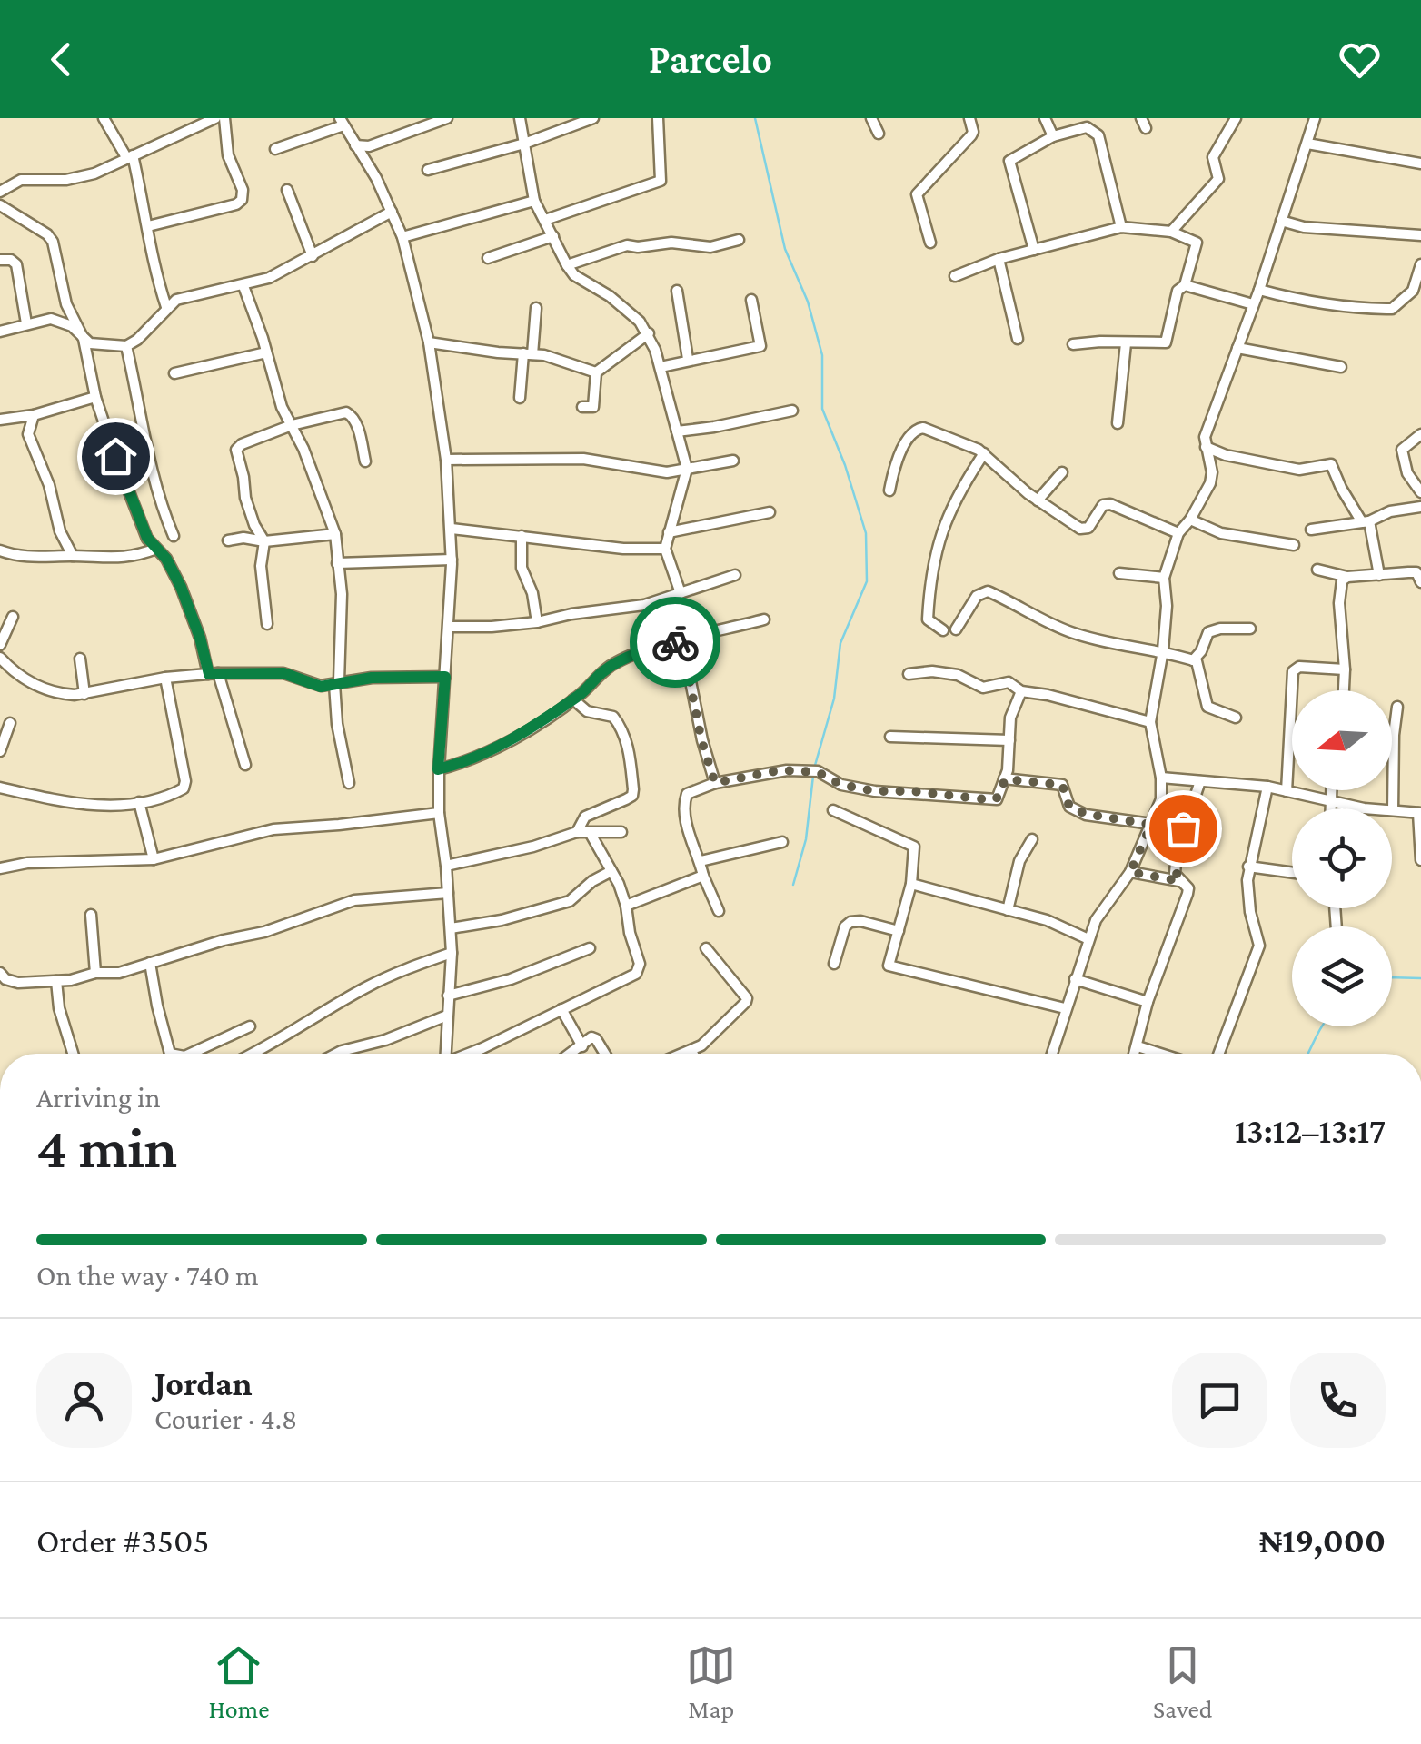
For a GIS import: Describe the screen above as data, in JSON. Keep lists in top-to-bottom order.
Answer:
{
  "north": "left",
  "page": {
    "header": "Parcelo",
    "heading": ["4 min", "Arriving in", "13:12–13:17"],
    "panel": [
      "Jordan",
      "Courier · 4.8",
      "Order #3505",
      "₦19,000"
    ],
    "bar": "On the way · 740 m",
    "tabs": ["Home", "Map", "Saved"]
  }
}
